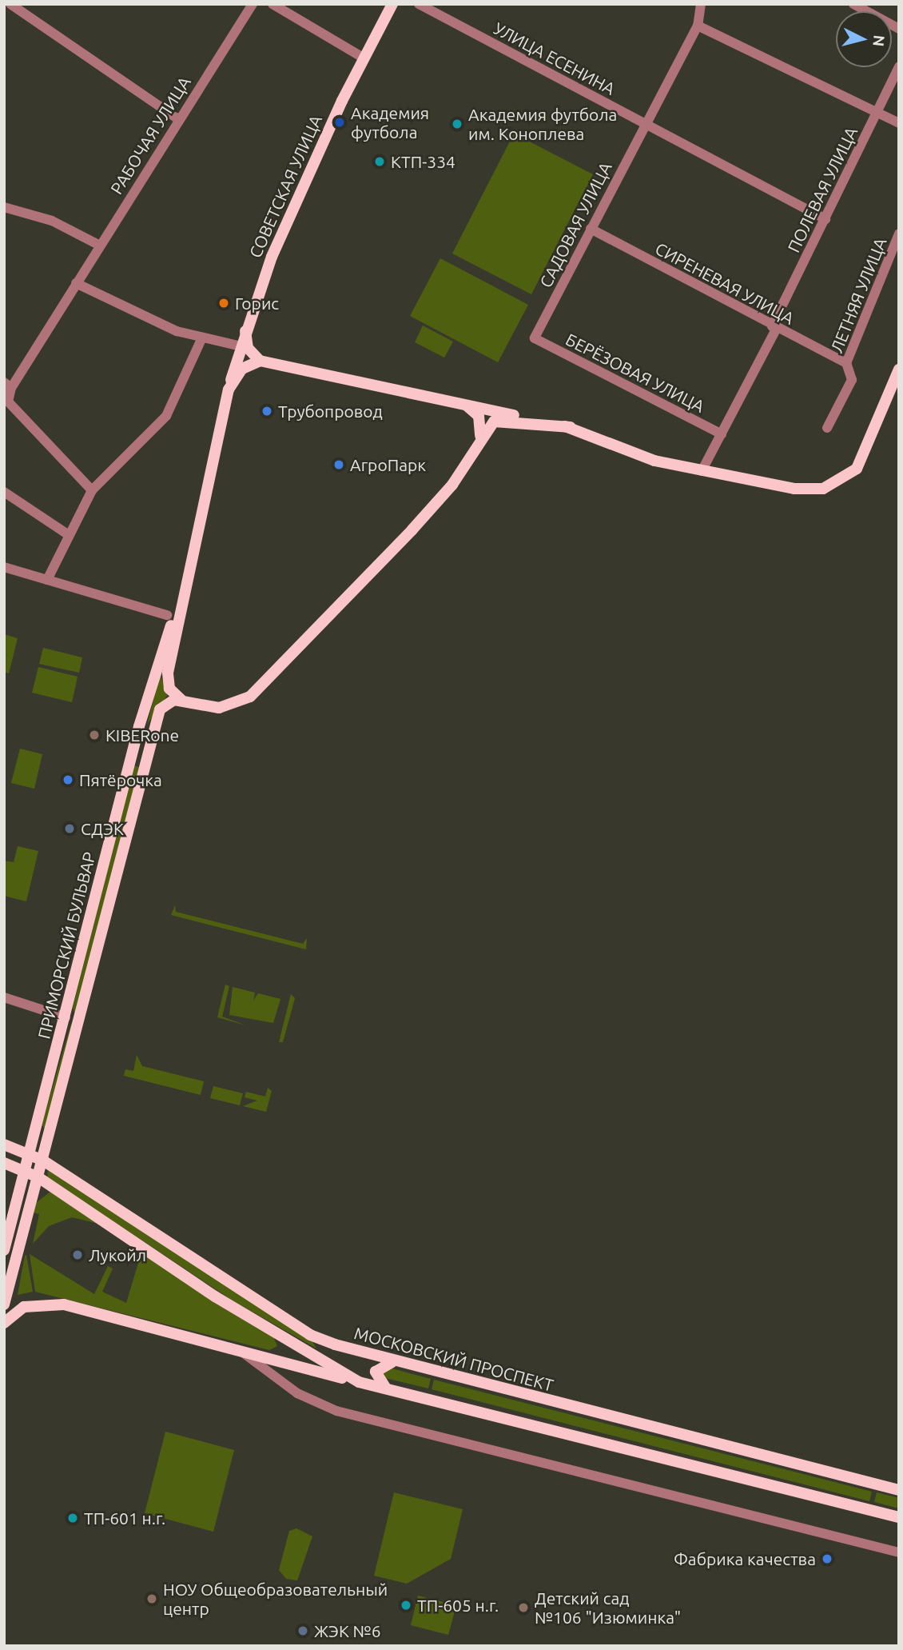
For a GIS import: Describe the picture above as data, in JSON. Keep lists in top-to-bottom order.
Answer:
{
  "streets": {
    "main road": ["СОВЕТСКАЯ УЛИЦА", "ПРИМОРСКИЙ БУЛЬВАР", "МОСКОВСКИЙ ПРОСПЕКТ"],
    "street": [
      "УЛИЦА ЕСЕНИНА",
      "РАБОЧАЯ УЛИЦА",
      "ПОЛЕВАЯ УЛИЦА",
      "САДОВАЯ УЛИЦА",
      "СИРЕНЕВАЯ УЛИЦА",
      "ЛЕТНЯЯ УЛИЦА",
      "БЕРЁЗОВАЯ УЛИЦА"
    ]
  },
  "crossings": [
    ["УЛИЦА ЕСЕНИНА", "ПОЛЕВАЯ УЛИЦА"],
    ["УЛИЦА ЕСЕНИНА", "САДОВАЯ УЛИЦА"],
    ["СОВЕТСКАЯ УЛИЦА", "ПРИМОРСКИЙ БУЛЬВАР"],
    ["ПОЛЕВАЯ УЛИЦА", "СИРЕНЕВАЯ УЛИЦА"],
    ["ПОЛЕВАЯ УЛИЦА", "БЕРЁЗОВАЯ УЛИЦА"],
    ["САДОВАЯ УЛИЦА", "СИРЕНЕВАЯ УЛИЦА"],
    ["САДОВАЯ УЛИЦА", "БЕРЁЗОВАЯ УЛИЦА"],
    ["СИРЕНЕВАЯ УЛИЦА", "ЛЕТНЯЯ УЛИЦА"],
    ["ПРИМОРСКИЙ БУЛЬВАР", "МОСКОВСКИЙ ПРОСПЕКТ"]
  ],
  "places": [
    "Академия футбола",
    "Академия футбола им. Коноплева",
    "КТП-334",
    "Горис",
    "Трубопровод",
    "АгроПарк",
    "KIBERone",
    "Пятёрочка",
    "СДЭК",
    "Лукойл",
    "ТП-601 н.г.",
    "Фабрика качества",
    "НОУ Общеобразовательный центр",
    "ТП-605 н.г.",
    "Детский сад №106 \"Изюминка\"",
    "ЖЭК №6"
  ],
  "north": "right"
}
